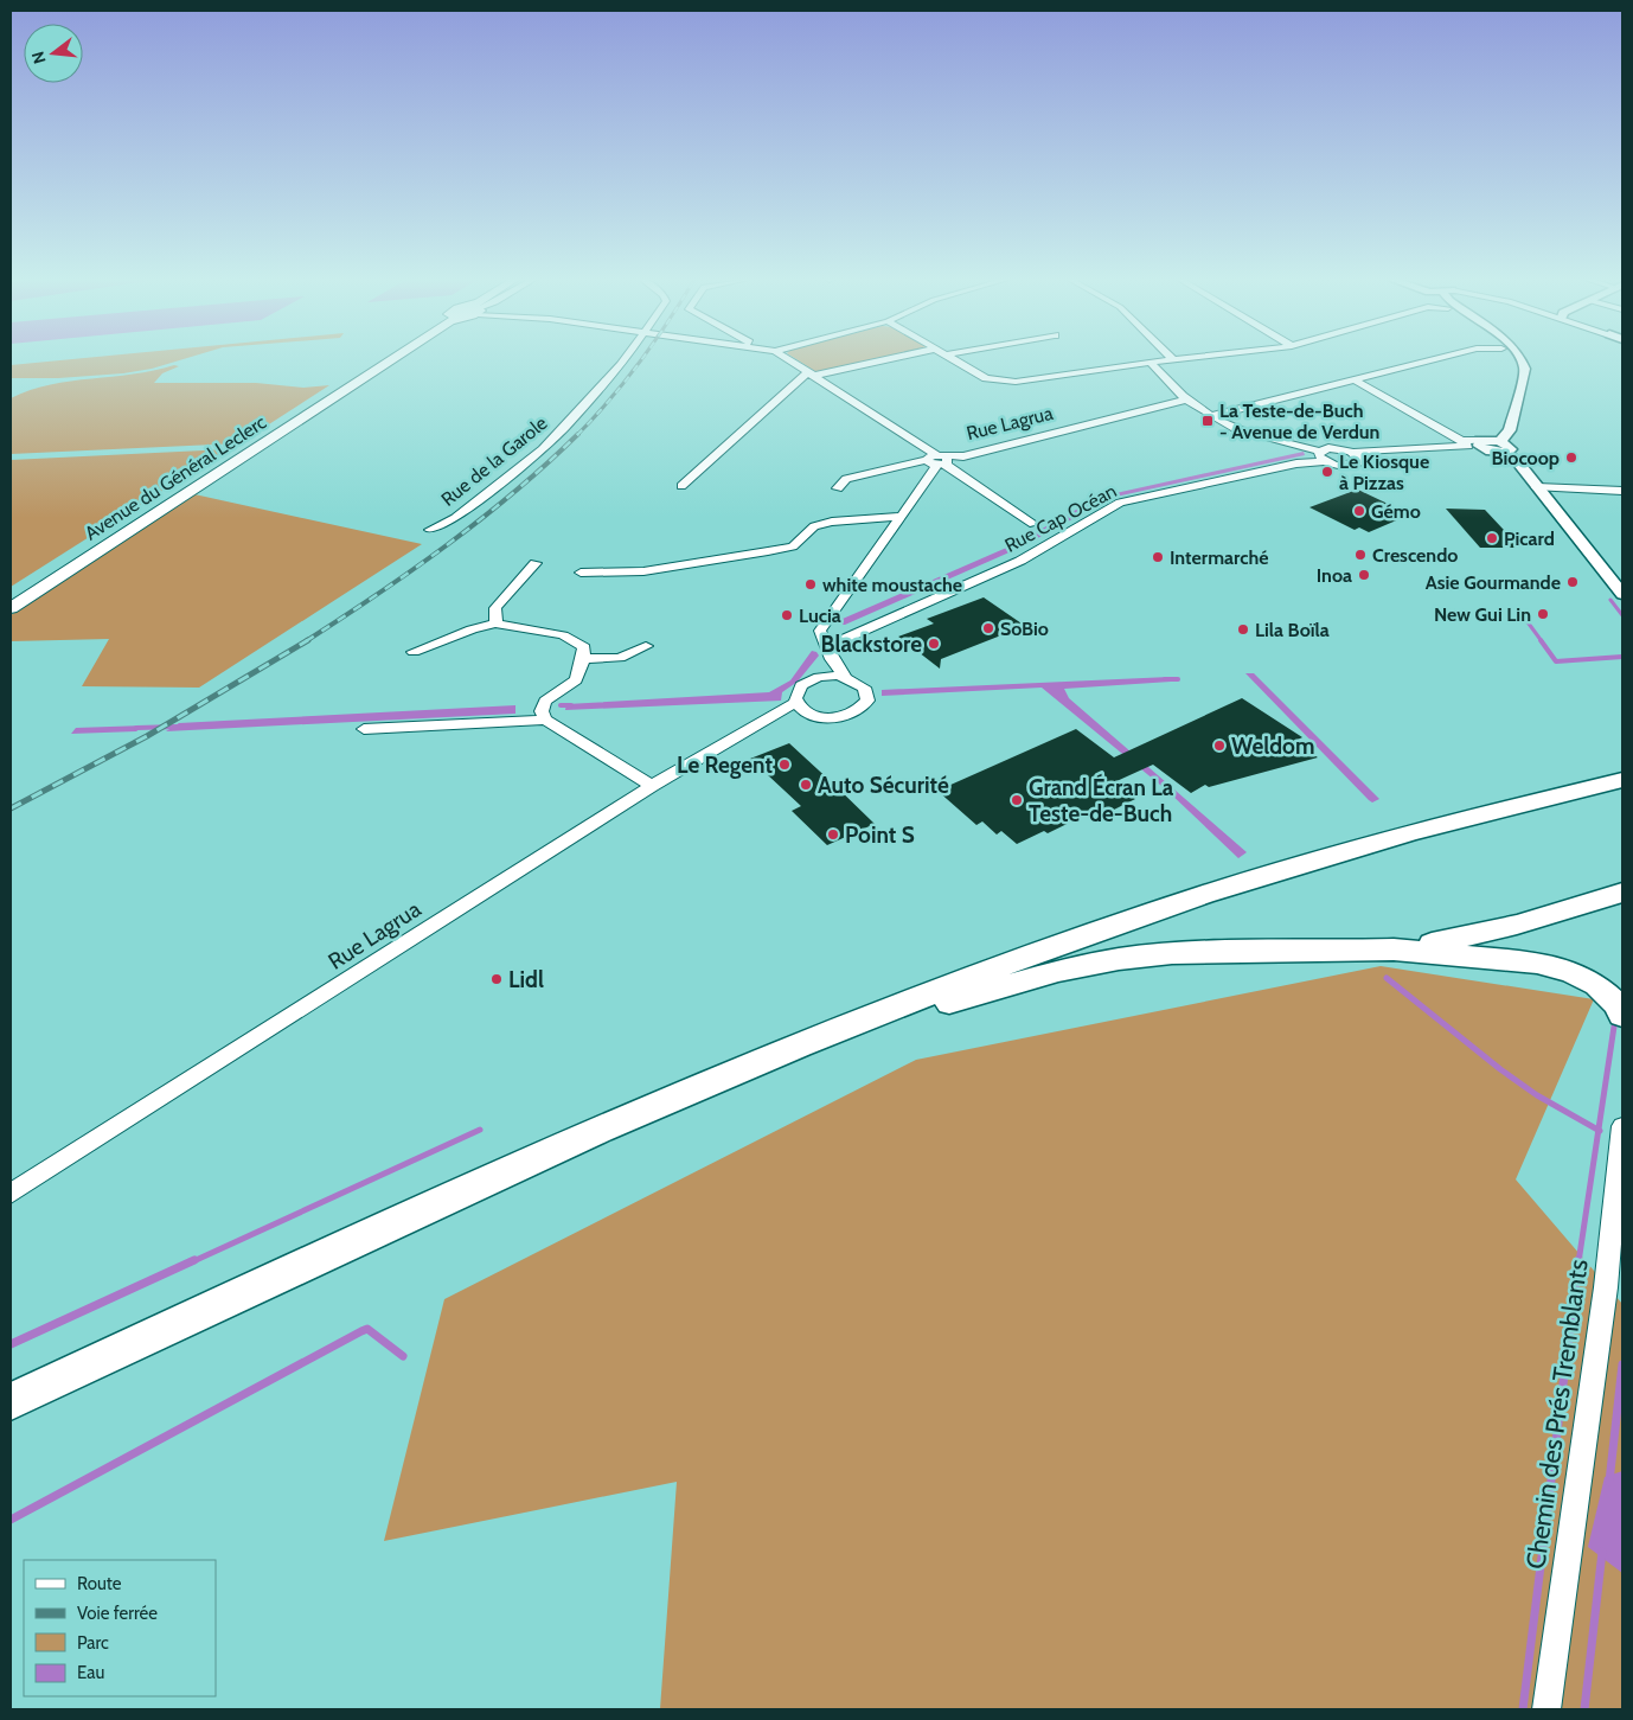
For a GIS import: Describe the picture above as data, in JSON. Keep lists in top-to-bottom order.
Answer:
{
  "streets": {
    "main road": ["Avenue du Général Leclerc"],
    "street": [
      "Rue Lagrua",
      "Rue de la Garole",
      "Rue Cap Océan",
      "Chemin des Prés Tremblants"
    ]
  },
  "places": {
    "transit": ["La Teste-de-Buch - Avenue de Verdun"],
    "other": [
      "Biocoop",
      "Le Kiosque à Pizzas",
      "Gémo",
      "Picard",
      "Crescendo",
      "Intermarché",
      "Inoa",
      "Asie Gourmande",
      "white moustache",
      "New Gui Lin",
      "Lucia",
      "SoBio",
      "Lila Boïla",
      "Blackstore",
      "Weldom",
      "Le Regent",
      "Auto Sécurité",
      "Grand Écran La Teste-de-Buch",
      "Point S",
      "Lidl"
    ]
  },
  "legend": [
    "Route",
    "Voie ferrée",
    "Parc",
    "Eau"
  ],
  "north": "left"
}
